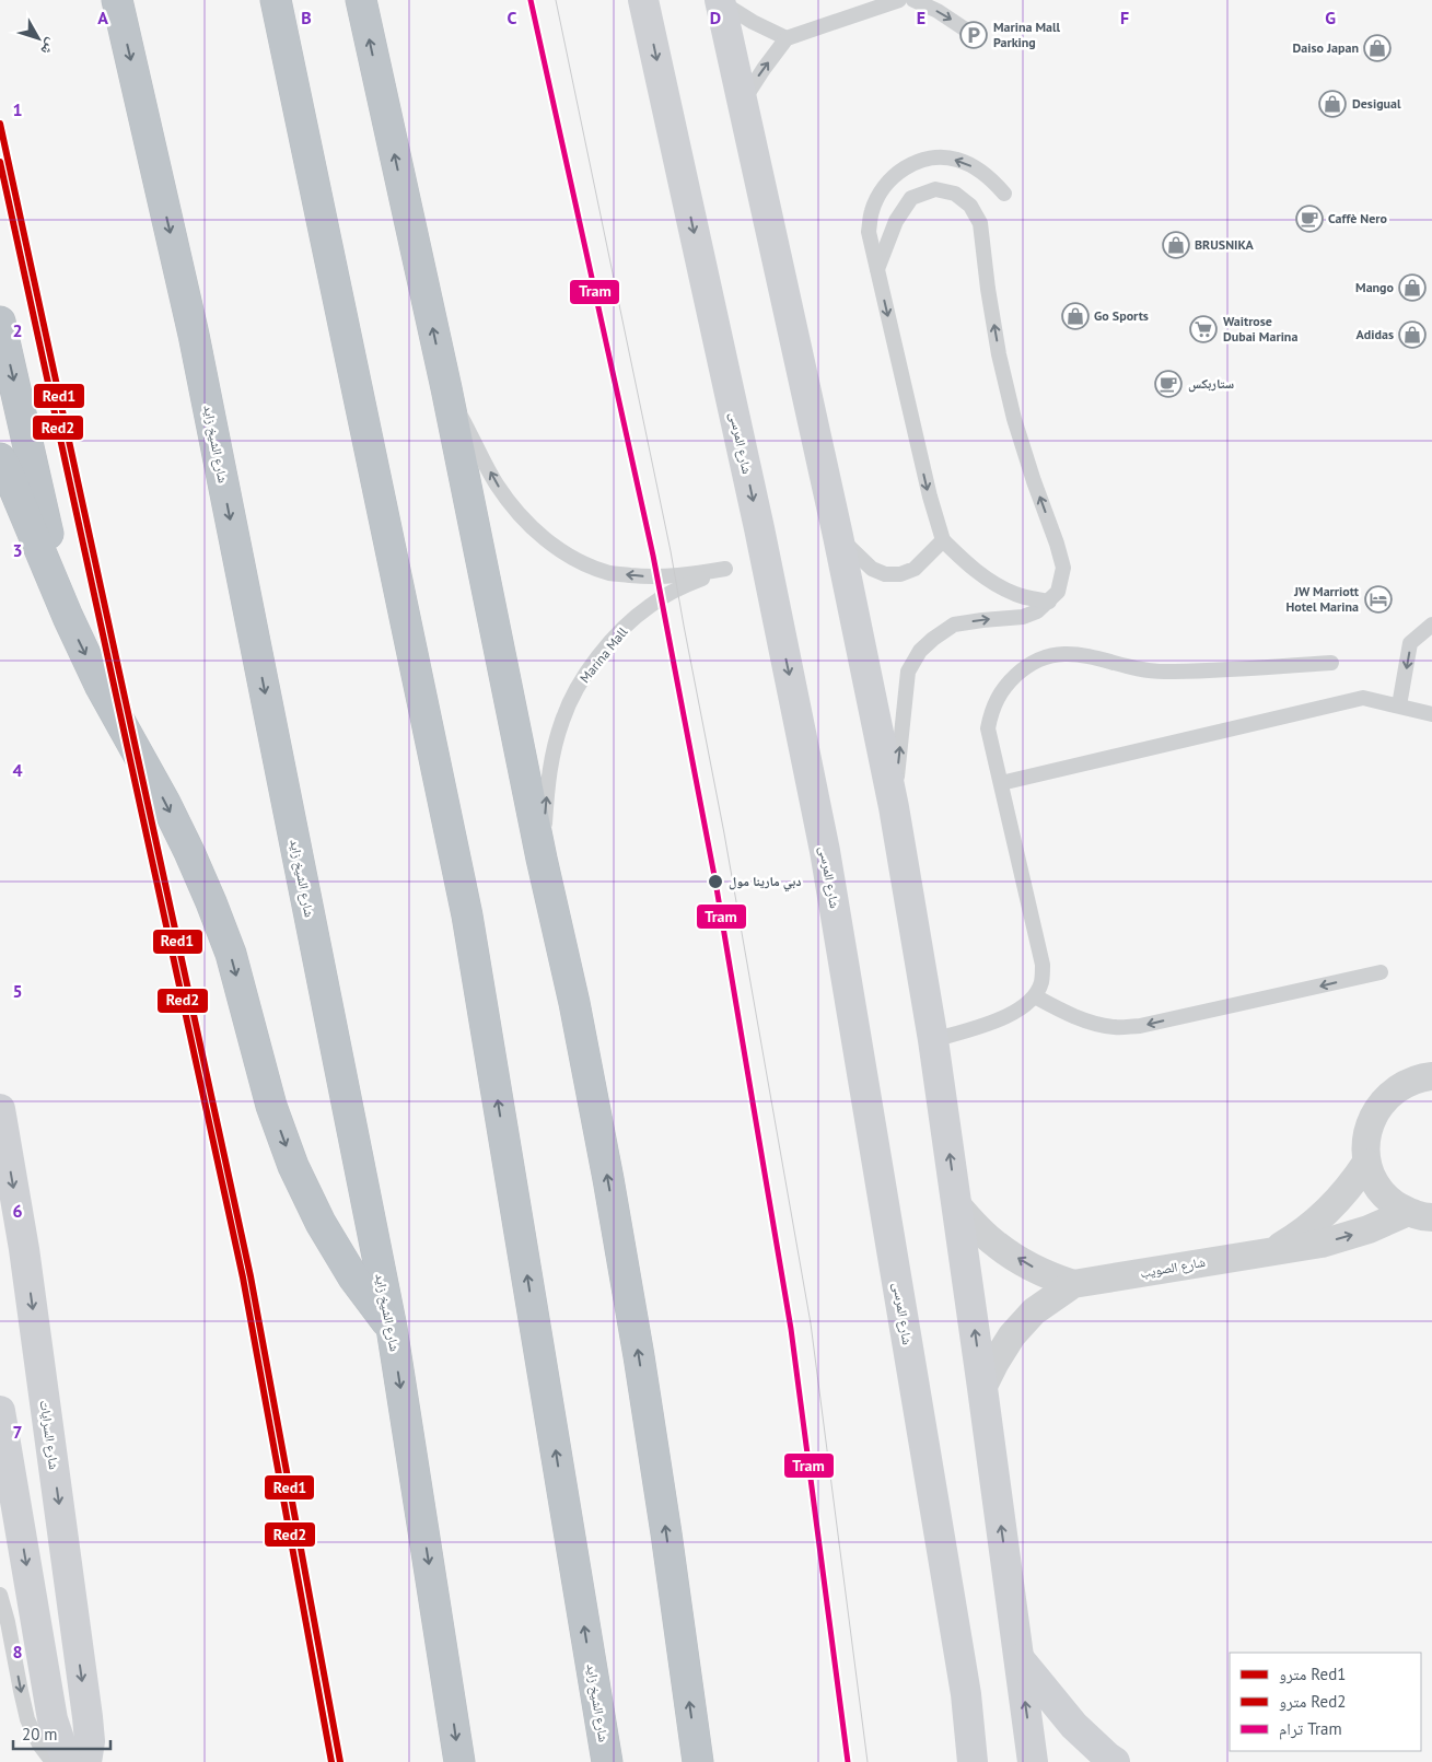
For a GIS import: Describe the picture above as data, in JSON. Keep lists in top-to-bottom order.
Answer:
{
  "streets": {
    "highway": ["شارع الشيخ زايد"],
    "main road": ["شارع المرسى", "شارع السرايات"],
    "street": ["شارع الصويب"],
    "lane": ["Marina Mall"]
  },
  "places": {
    "parking": ["Marina Mall Parking"],
    "shop": [
      "Daiso Japan",
      "Desigual",
      "BRUSNIKA",
      "Mango",
      "Go Sports",
      "Adidas"
    ],
    "cafe": ["Caffè Nero", "ستاربكس"],
    "supermarket": ["Waitrose Dubai Marina"],
    "hotel": ["JW Marriott Hotel Marina"],
    "other": ["دبي مارينا مول"]
  },
  "lines": ["tram line Tram", "metro line Red1", "metro line Red2"],
  "legend": ["مترو Red1", "مترو Red2", "ترام Tram"],
  "scale_bar": "20 m",
  "north": "bottom right",
  "grid": {
    "columns": [
      "A",
      "B",
      "C",
      "D",
      "E",
      "F",
      "G"
    ],
    "rows": [
      "1",
      "2",
      "3",
      "4",
      "5",
      "6",
      "7",
      "8"
    ]
  }
}
